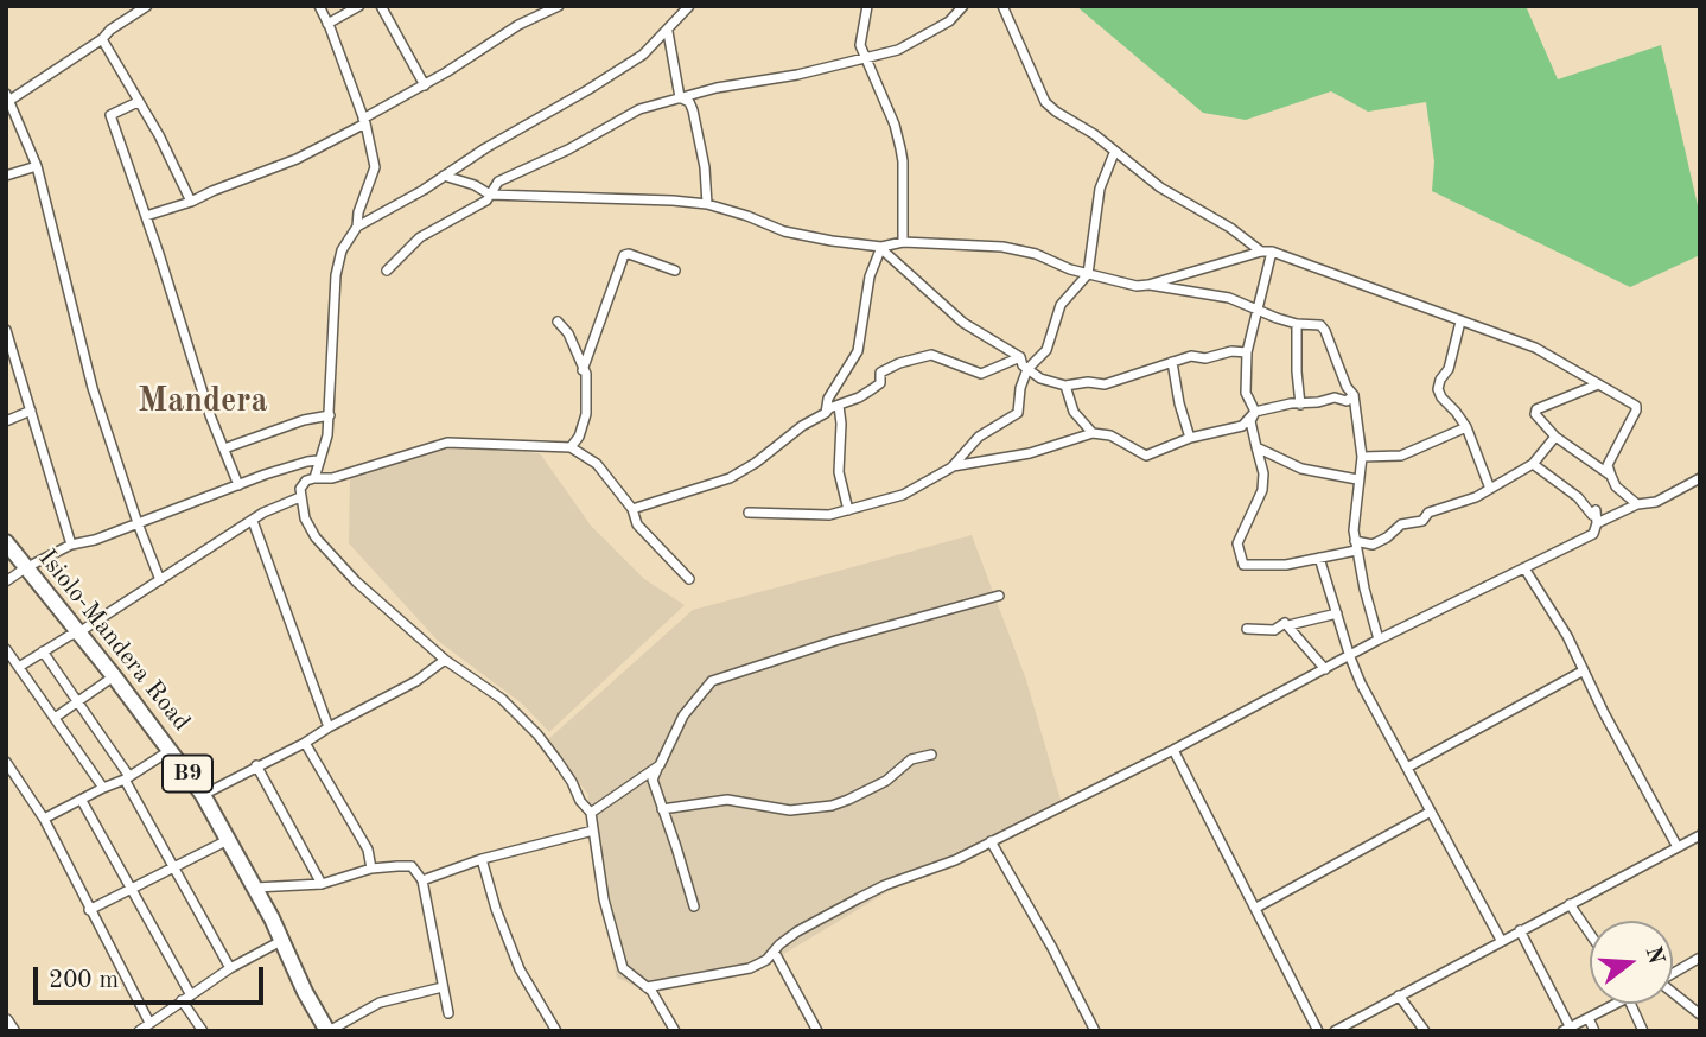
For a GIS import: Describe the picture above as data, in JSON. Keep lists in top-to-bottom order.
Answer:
{
  "streets": {
    "highway": ["Isiolo-Mandera Road", "B9"]
  },
  "districts": ["Mandera"],
  "scale_bar": "200 m",
  "north": "right"
}
